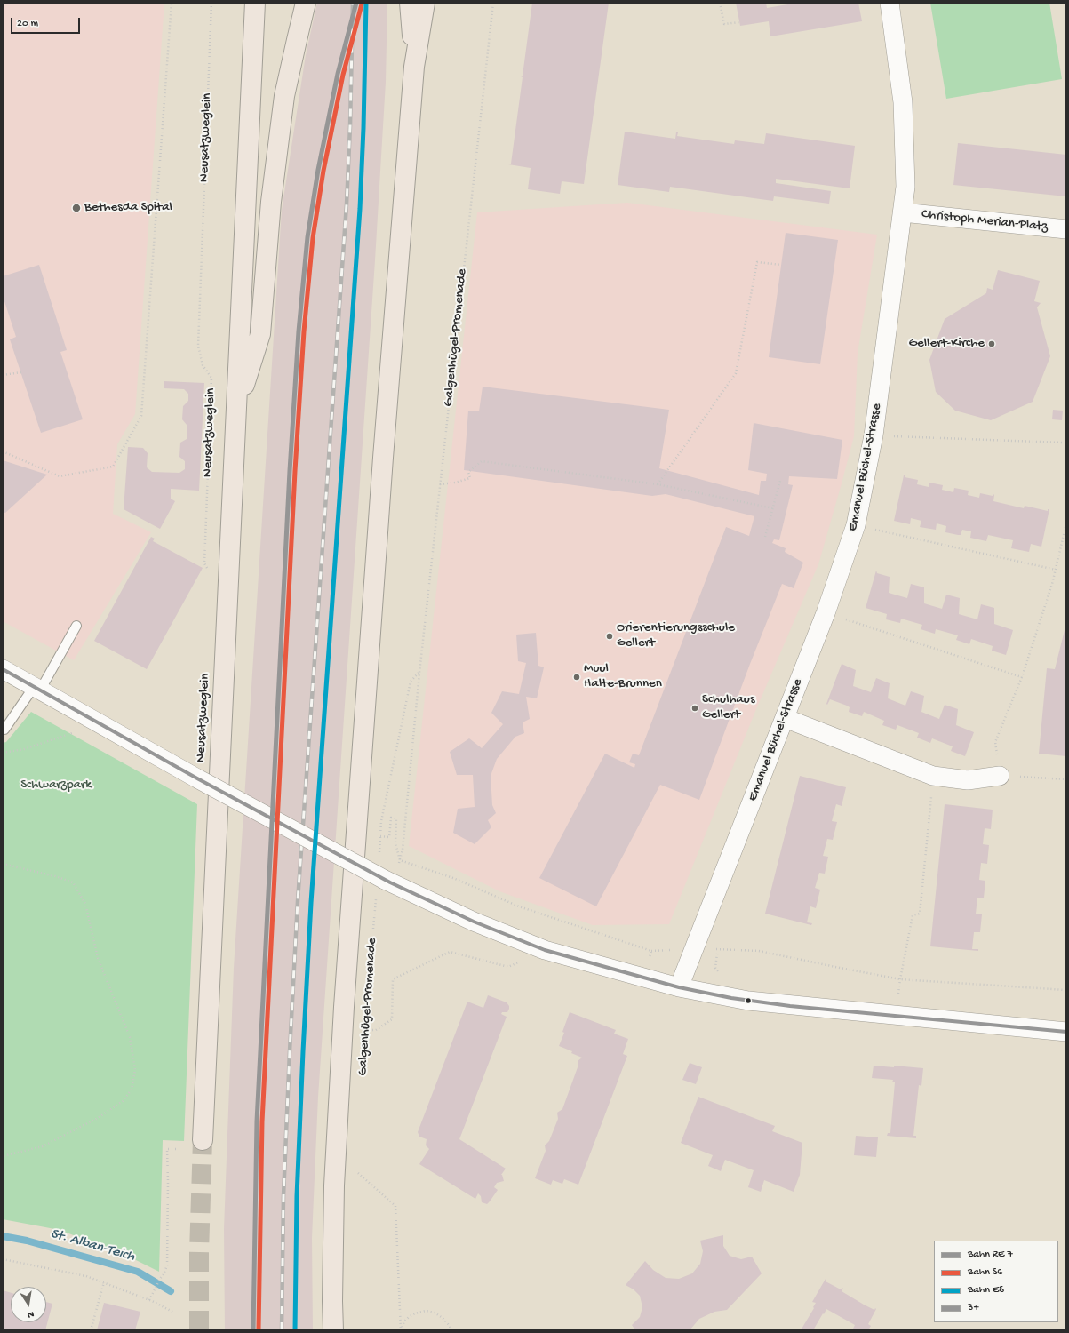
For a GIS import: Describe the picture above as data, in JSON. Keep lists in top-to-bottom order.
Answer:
{
  "streets": {
    "street": ["Christoph Merian-Platz", "Emanuel Büchel-Strasse"],
    "path": ["Neusatzweglein", "Galgenhügel-Promenade"]
  },
  "crossings": [
    ["Christoph Merian-Platz", "Emanuel Büchel-Strasse"]
  ],
  "water": ["St. Alban-Teich"],
  "parks": ["Schwarzpark"],
  "places": [
    "Bethesda Spital",
    "Gellert-Kirche",
    "Orierentierungsschule Gellert",
    "Muul Halte-Brunnen",
    "Schulhaus Gellert"
  ],
  "lines": ["rail line ES", "rail line S6", "transit line 37"],
  "legend": [
    "Bahn RE 7",
    "Bahn S6",
    "Bahn ES",
    "37"
  ],
  "scale_bar": "20 m",
  "north": "bottom"
}
